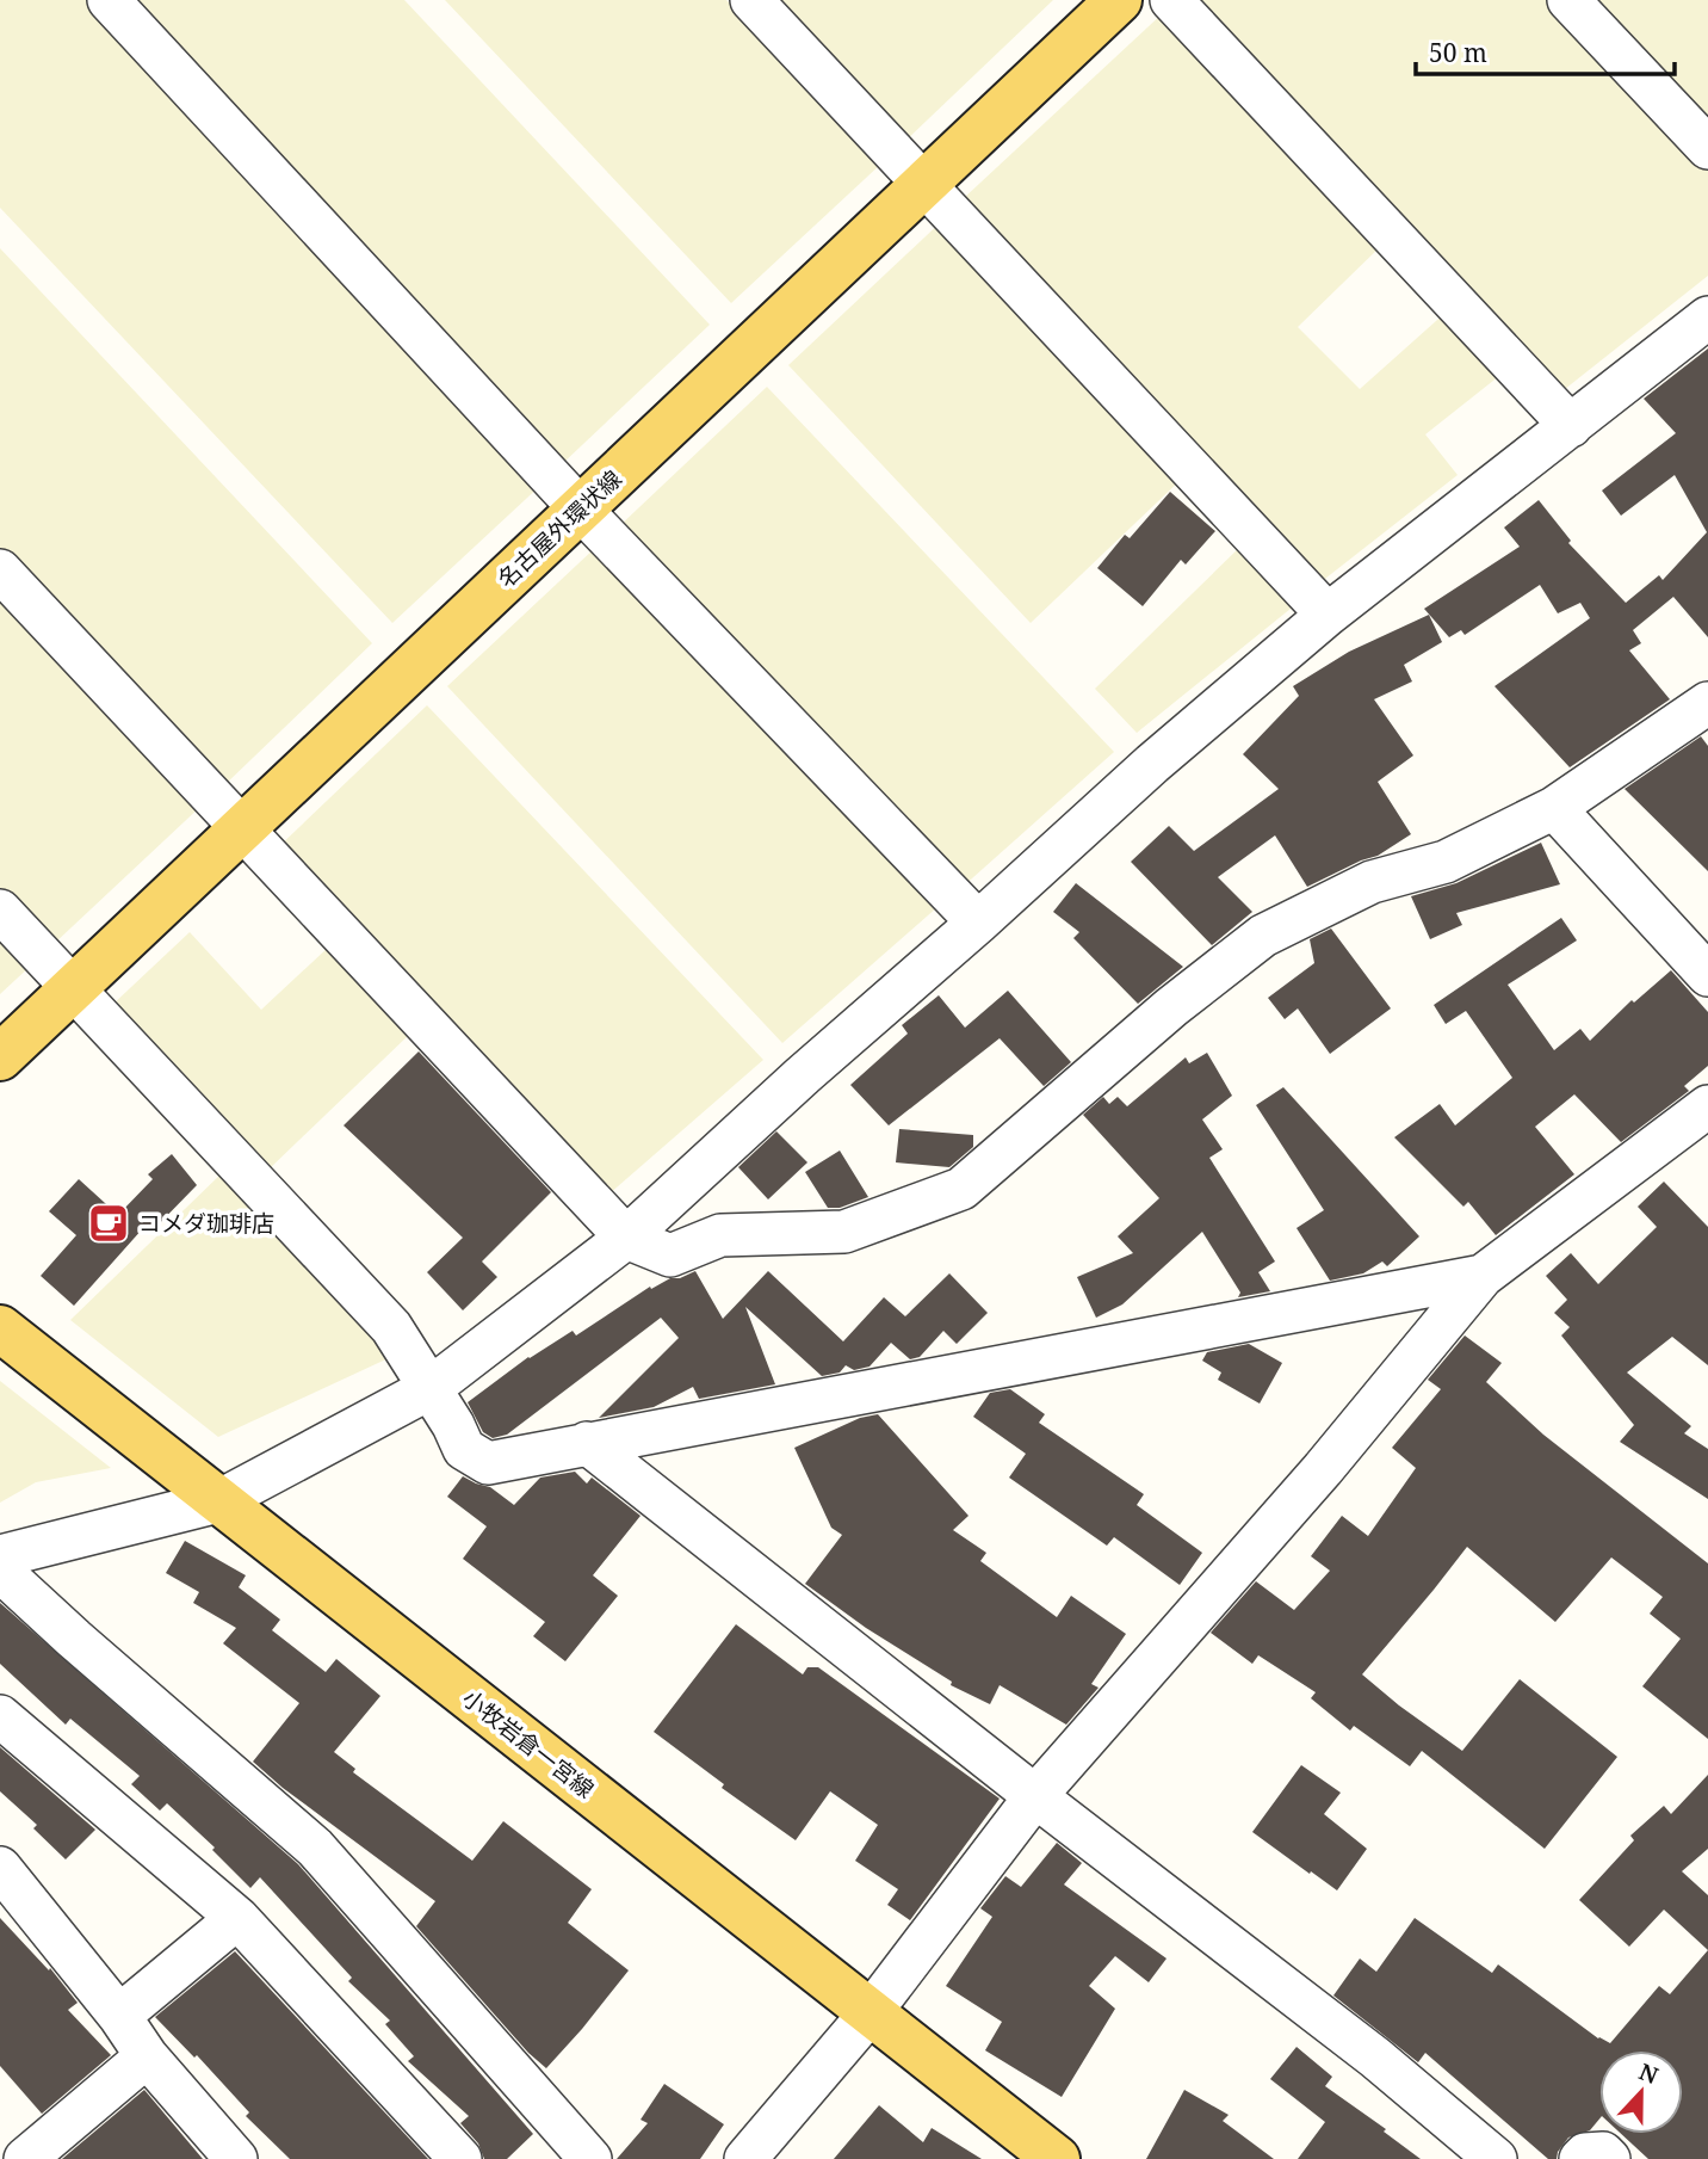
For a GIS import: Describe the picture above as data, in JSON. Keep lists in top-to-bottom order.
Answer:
{
  "streets": {
    "main road": ["名古屋外環状線", "小牧岩倉一宮線"]
  },
  "places": {
    "cafe": ["コメダ珈琲店"]
  },
  "scale_bar": "50 m",
  "north": "top"
}
